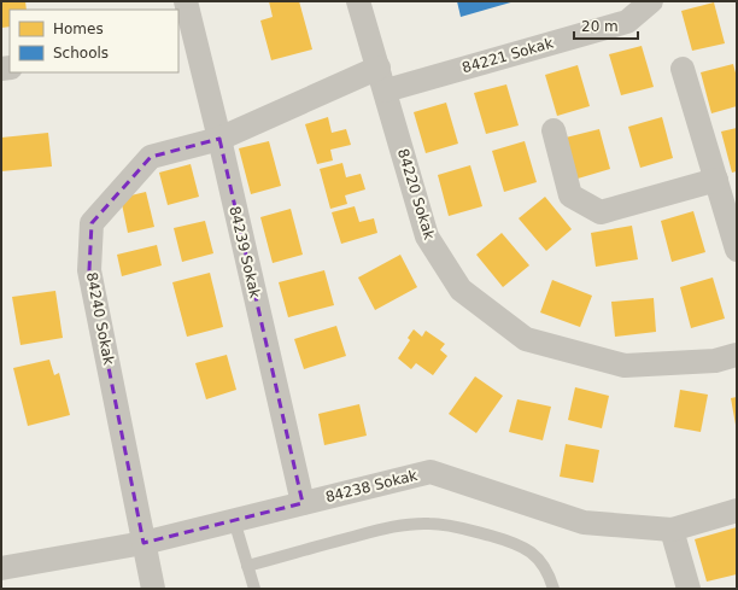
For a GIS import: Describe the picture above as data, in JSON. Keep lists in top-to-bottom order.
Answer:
{
  "streets": {
    "street": [
      "84221 Sokak",
      "84220 Sokak",
      "84239 Sokak",
      "84240 Sokak",
      "84238 Sokak"
    ]
  },
  "crossings": [
    ["84221 Sokak", "84220 Sokak"],
    ["84221 Sokak", "84240 Sokak"],
    ["84220 Sokak", "84240 Sokak"],
    ["84239 Sokak", "84240 Sokak"],
    ["84239 Sokak", "84238 Sokak"],
    ["84240 Sokak", "84238 Sokak"]
  ],
  "legend": ["Homes", "Schools"],
  "scale_bar": "20 m"
}
